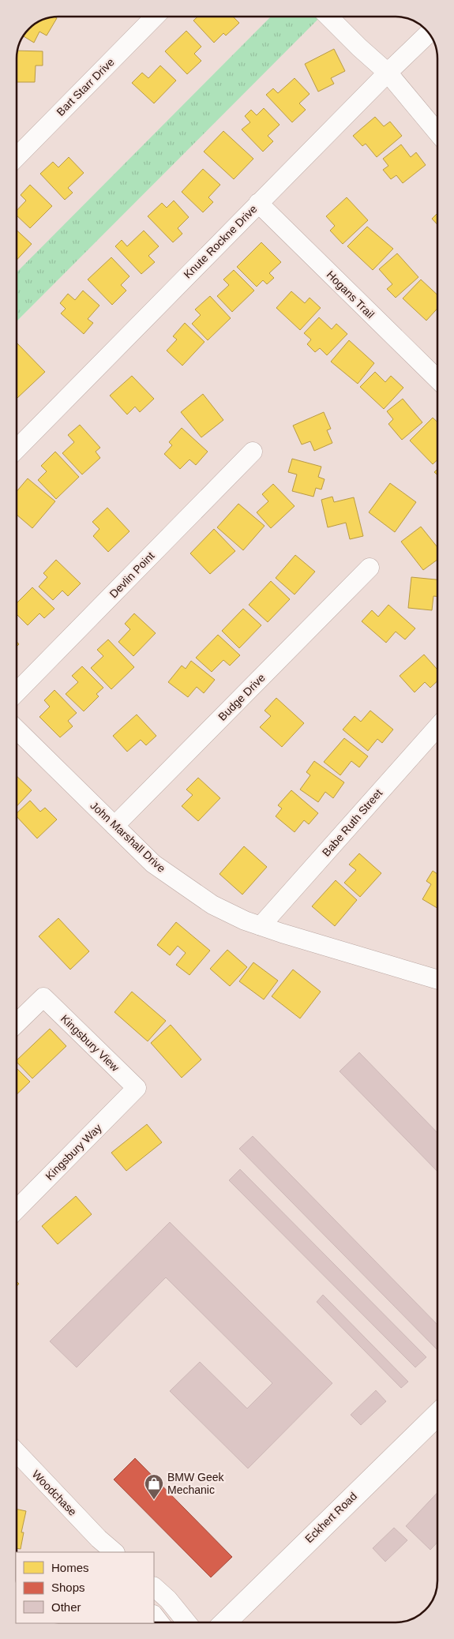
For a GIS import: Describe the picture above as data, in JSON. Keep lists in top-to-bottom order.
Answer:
{
  "streets": {
    "main road": ["Eckhert Road"],
    "street": [
      "Bart Starr Drive",
      "Knute Rockne Drive",
      "Hogans Trail",
      "Devlin Point",
      "Budge Drive",
      "Babe Ruth Street",
      "John Marshall Drive",
      "Kingsbury View",
      "Kingsbury Way",
      "Woodchase"
    ]
  },
  "crossings": [
    ["Knute Rockne Drive", "Hogans Trail"],
    ["Budge Drive", "John Marshall Drive"],
    ["Babe Ruth Street", "John Marshall Drive"],
    ["Kingsbury View", "Kingsbury Way"]
  ],
  "places": {
    "shop": ["BMW Geek Mechanic"]
  },
  "legend": ["Homes", "Shops", "Other"]
}
